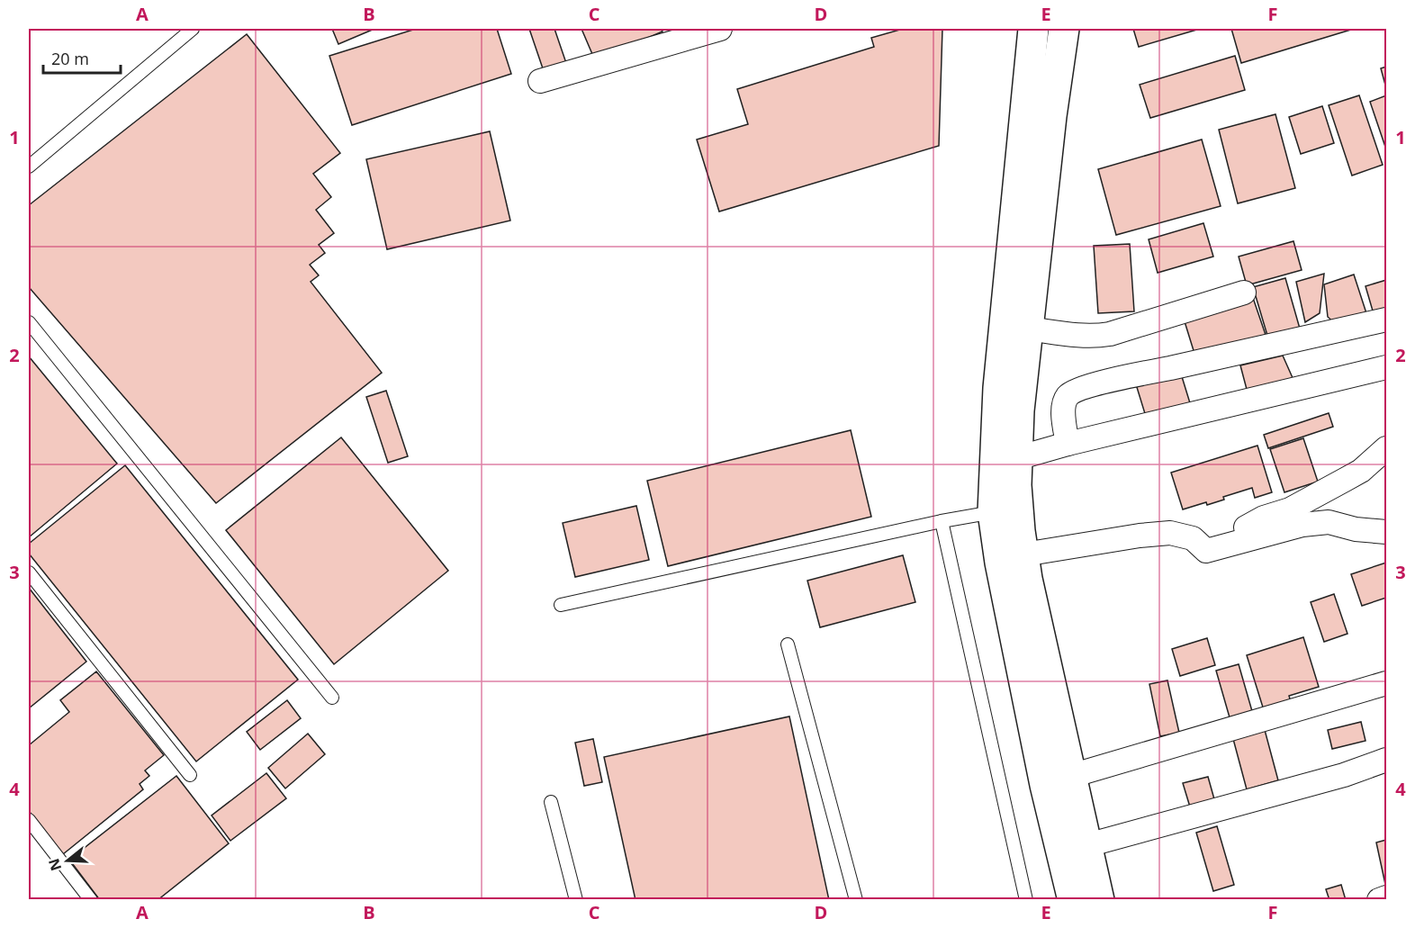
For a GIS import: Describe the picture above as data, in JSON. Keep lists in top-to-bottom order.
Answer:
{
  "scale_bar": "20 m",
  "north": "left",
  "grid": {
    "columns": [
      "A",
      "B",
      "C",
      "D",
      "E",
      "F"
    ],
    "rows": [
      "1",
      "2",
      "3",
      "4"
    ]
  }
}
